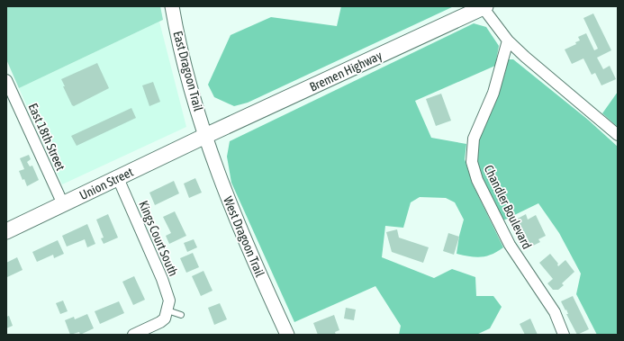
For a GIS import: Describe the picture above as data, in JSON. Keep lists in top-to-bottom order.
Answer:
{
  "streets": {
    "main road": ["Bremen Highway", "Union Street"],
    "street": [
      "East Dragoon Trail",
      "East 18th Street",
      "Chandler Boulevard",
      "West Dragoon Trail",
      "Kings Court South"
    ]
  },
  "crossings": [
    ["East Dragoon Trail", "Bremen Highway"],
    ["East Dragoon Trail", "Union Street"],
    ["East Dragoon Trail", "West Dragoon Trail"],
    ["Bremen Highway", "Union Street"],
    ["Bremen Highway", "West Dragoon Trail"],
    ["East 18th Street", "Union Street"],
    ["Union Street", "West Dragoon Trail"],
    ["Union Street", "Kings Court South"]
  ]
}
